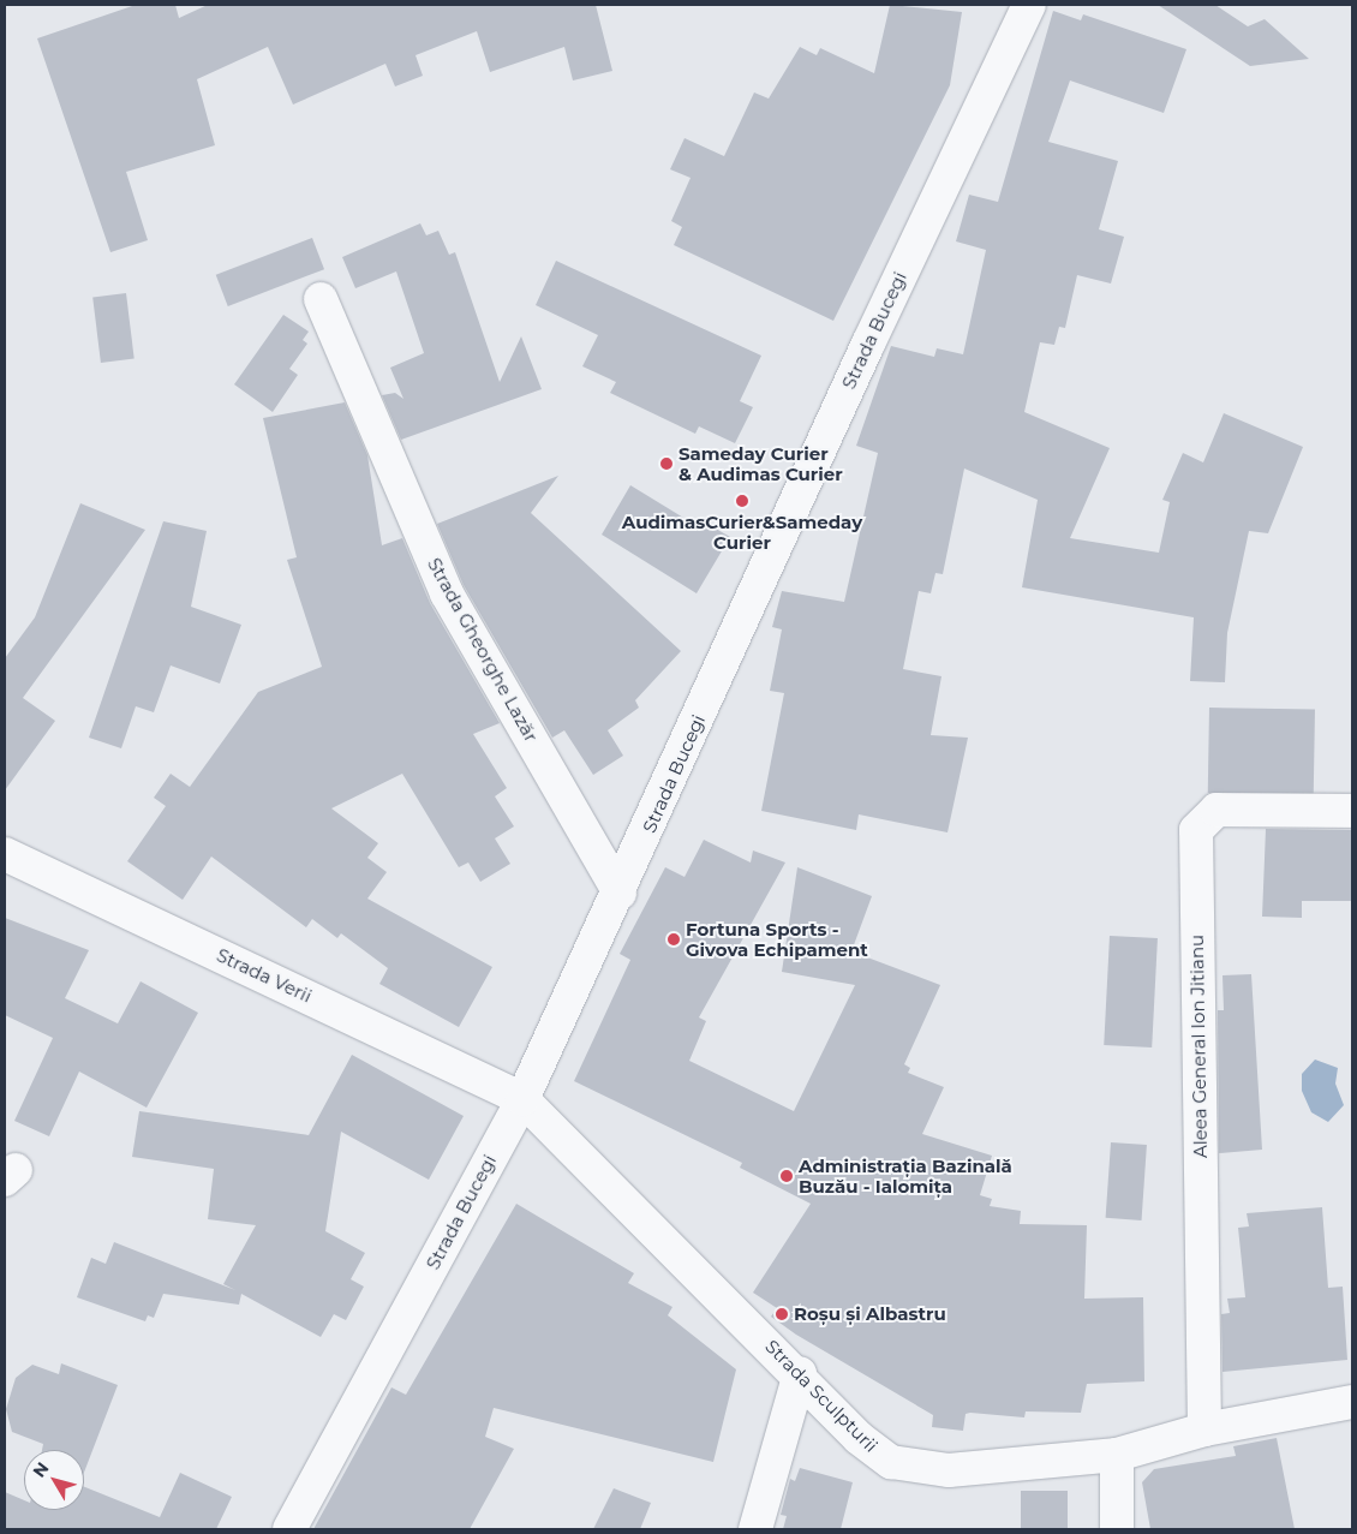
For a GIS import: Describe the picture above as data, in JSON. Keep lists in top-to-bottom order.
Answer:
{
  "streets": {
    "street": [
      "Strada Bucegi",
      "Strada Gheorghe Lazăr",
      "Strada Verii",
      "Aleea General Ion Jitianu",
      "Strada Sculpturii"
    ]
  },
  "crossings": [
    ["Strada Bucegi", "Strada Gheorghe Lazăr"],
    ["Strada Bucegi", "Strada Verii"],
    ["Strada Bucegi", "Strada Sculpturii"],
    ["Strada Verii", "Strada Sculpturii"],
    ["Aleea General Ion Jitianu", "Strada Sculpturii"]
  ],
  "places": [
    "Sameday Curier & Audimas Curier",
    "AudimasCurier&Sameday Curier",
    "Fortuna Sports - Givova Echipament",
    "Administrația Bazinală Buzău - Ialomița",
    "Roșu și Albastru"
  ],
  "north": "top left"
}
